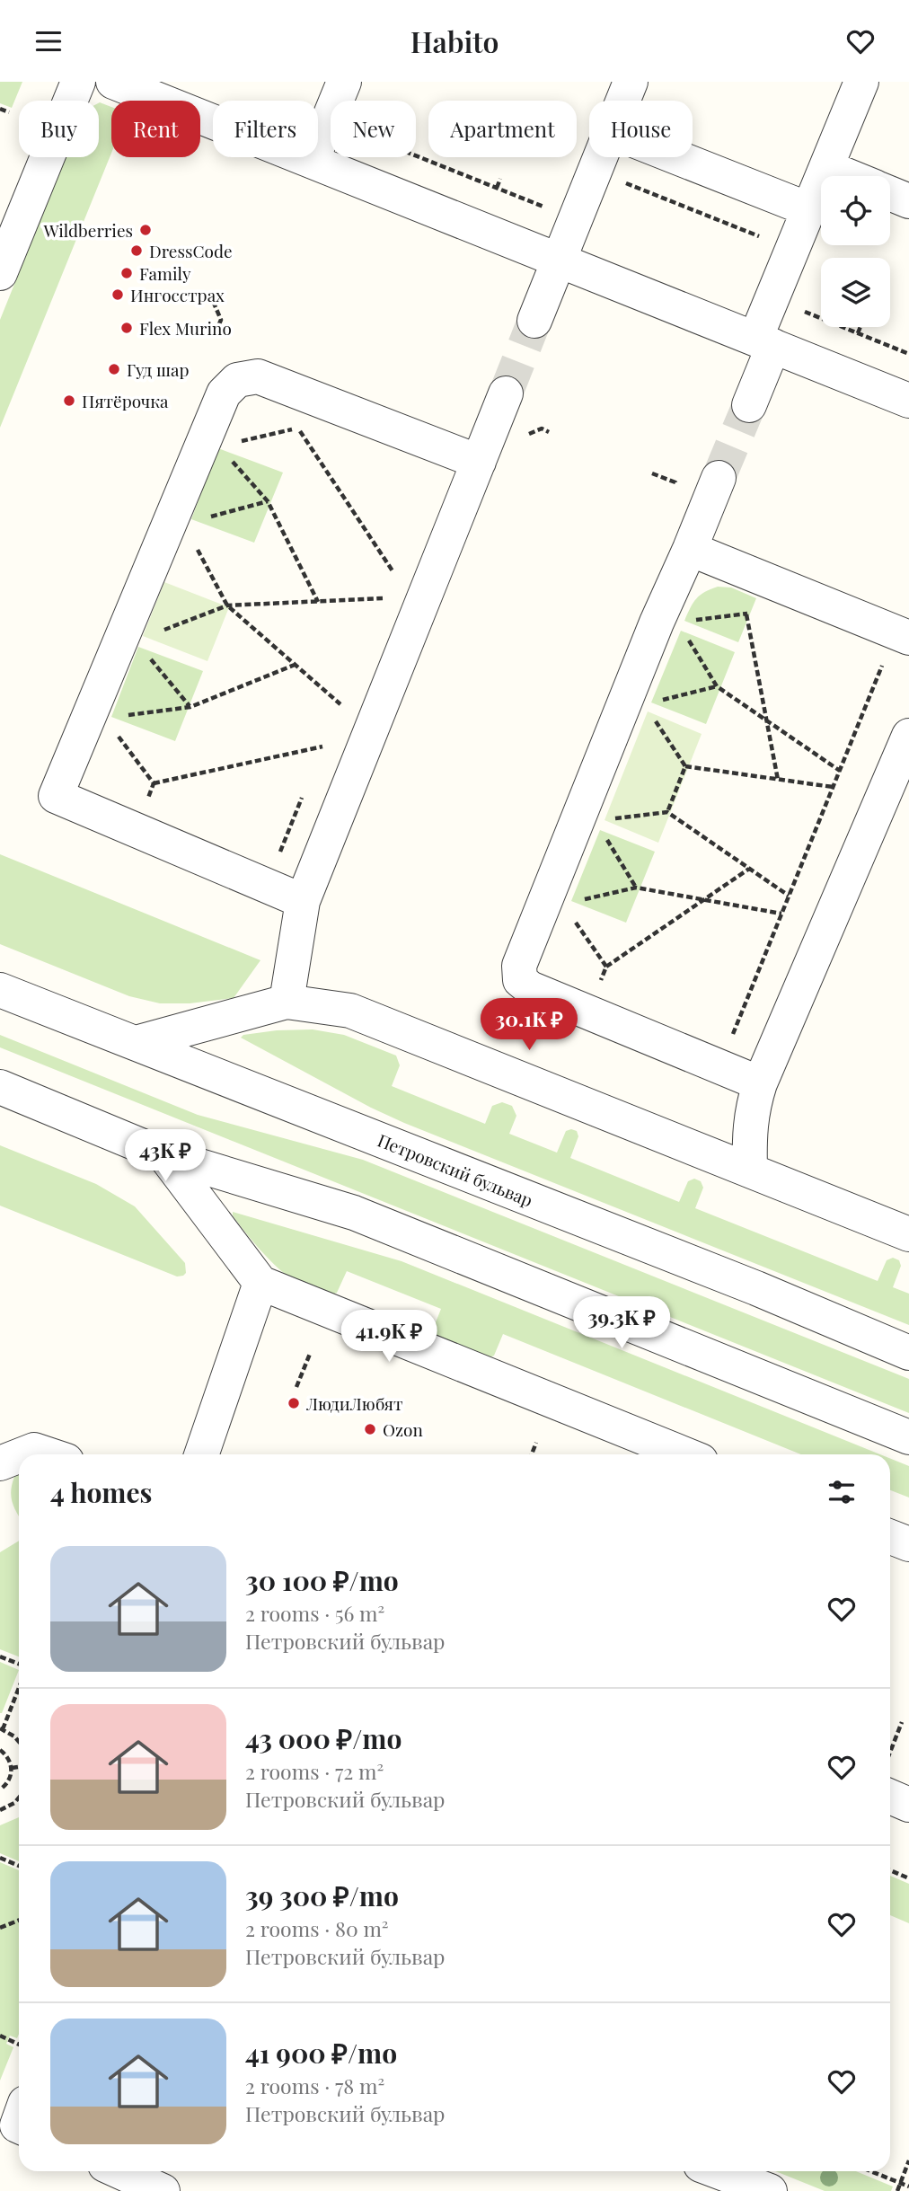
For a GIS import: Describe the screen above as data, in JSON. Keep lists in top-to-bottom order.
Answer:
{
  "streets": {
    "street": ["Петровский бульвар"]
  },
  "places": [
    "Wildberries",
    "DressCode",
    "Family",
    "Ингосстрах",
    "Flex Murino",
    "Гуд шар",
    "Пятёрочка",
    "ЛюдиЛюбят",
    "Ozon"
  ],
  "page": {
    "header": "Habito",
    "chip": [
      "Buy",
      "Rent",
      "Filters",
      "New",
      "Apartment",
      "House"
    ],
    "price": [
      "30.1K ₽",
      "43K ₽",
      "39.3K ₽",
      "41.9K ₽"
    ],
    "heading": "4 homes",
    "list": [
      {
        "name": "30 100 ₽/mo",
        "note": "2 rooms · 56 m² · Петровский бульвар"
      },
      {
        "name": "43 000 ₽/mo",
        "note": "2 rooms · 72 m² · Петровский бульвар"
      },
      {
        "name": "39 300 ₽/mo",
        "note": "2 rooms · 80 m² · Петровский бульвар"
      },
      {
        "name": "41 900 ₽/mo",
        "note": "2 rooms · 78 m² · Петровский бульвар"
      }
    ]
  }
}
